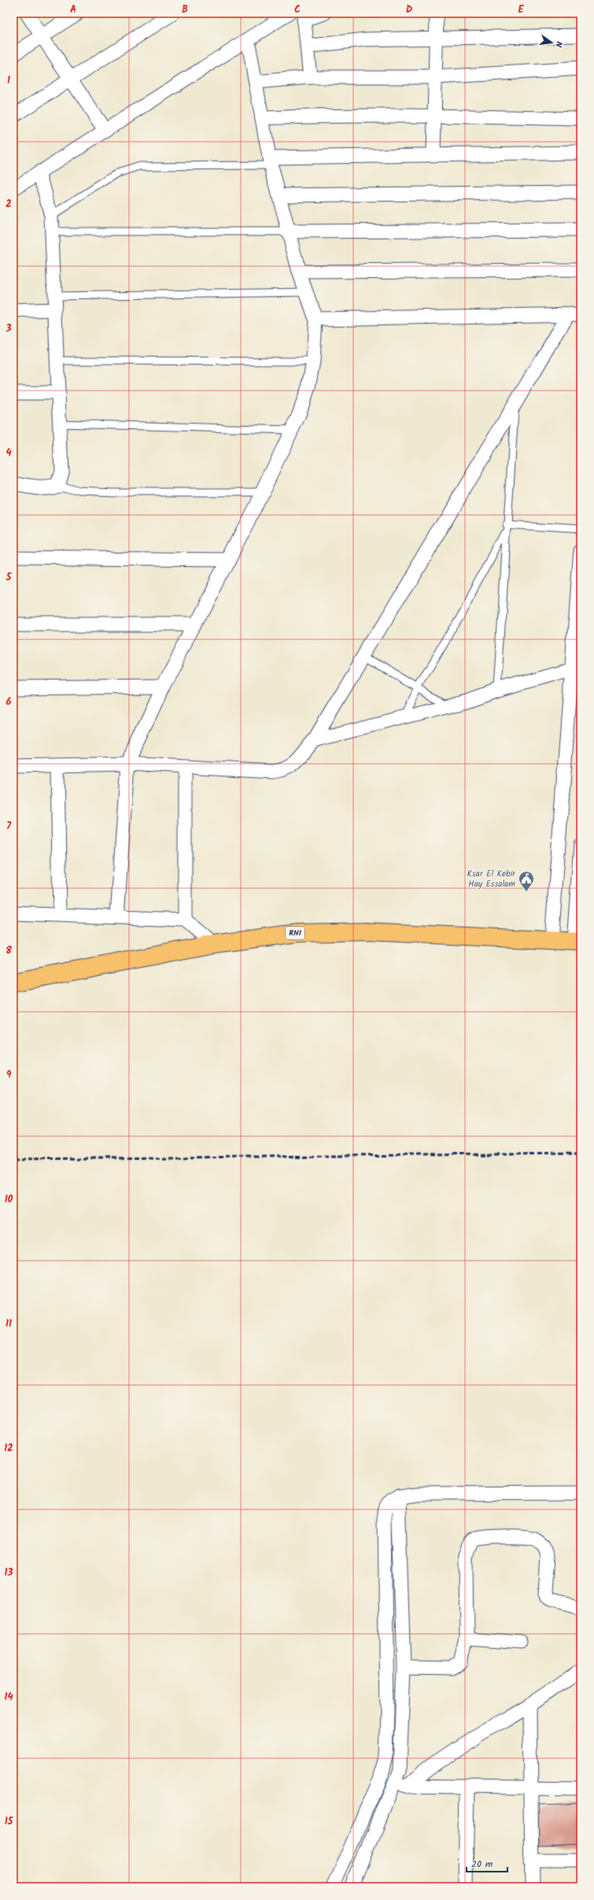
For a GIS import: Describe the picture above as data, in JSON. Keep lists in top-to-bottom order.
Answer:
{
  "streets": {
    "main road": ["RN1"]
  },
  "places": {
    "public building": ["Ksar El Kebir Hay Essalam"]
  },
  "scale_bar": "20 m",
  "north": "right",
  "grid": {
    "columns": [
      "A",
      "B",
      "C",
      "D",
      "E"
    ],
    "rows": [
      "1",
      "2",
      "3",
      "4",
      "5",
      "6",
      "7",
      "8",
      "9",
      "10",
      "11",
      "12",
      "13",
      "14",
      "15"
    ]
  }
}
